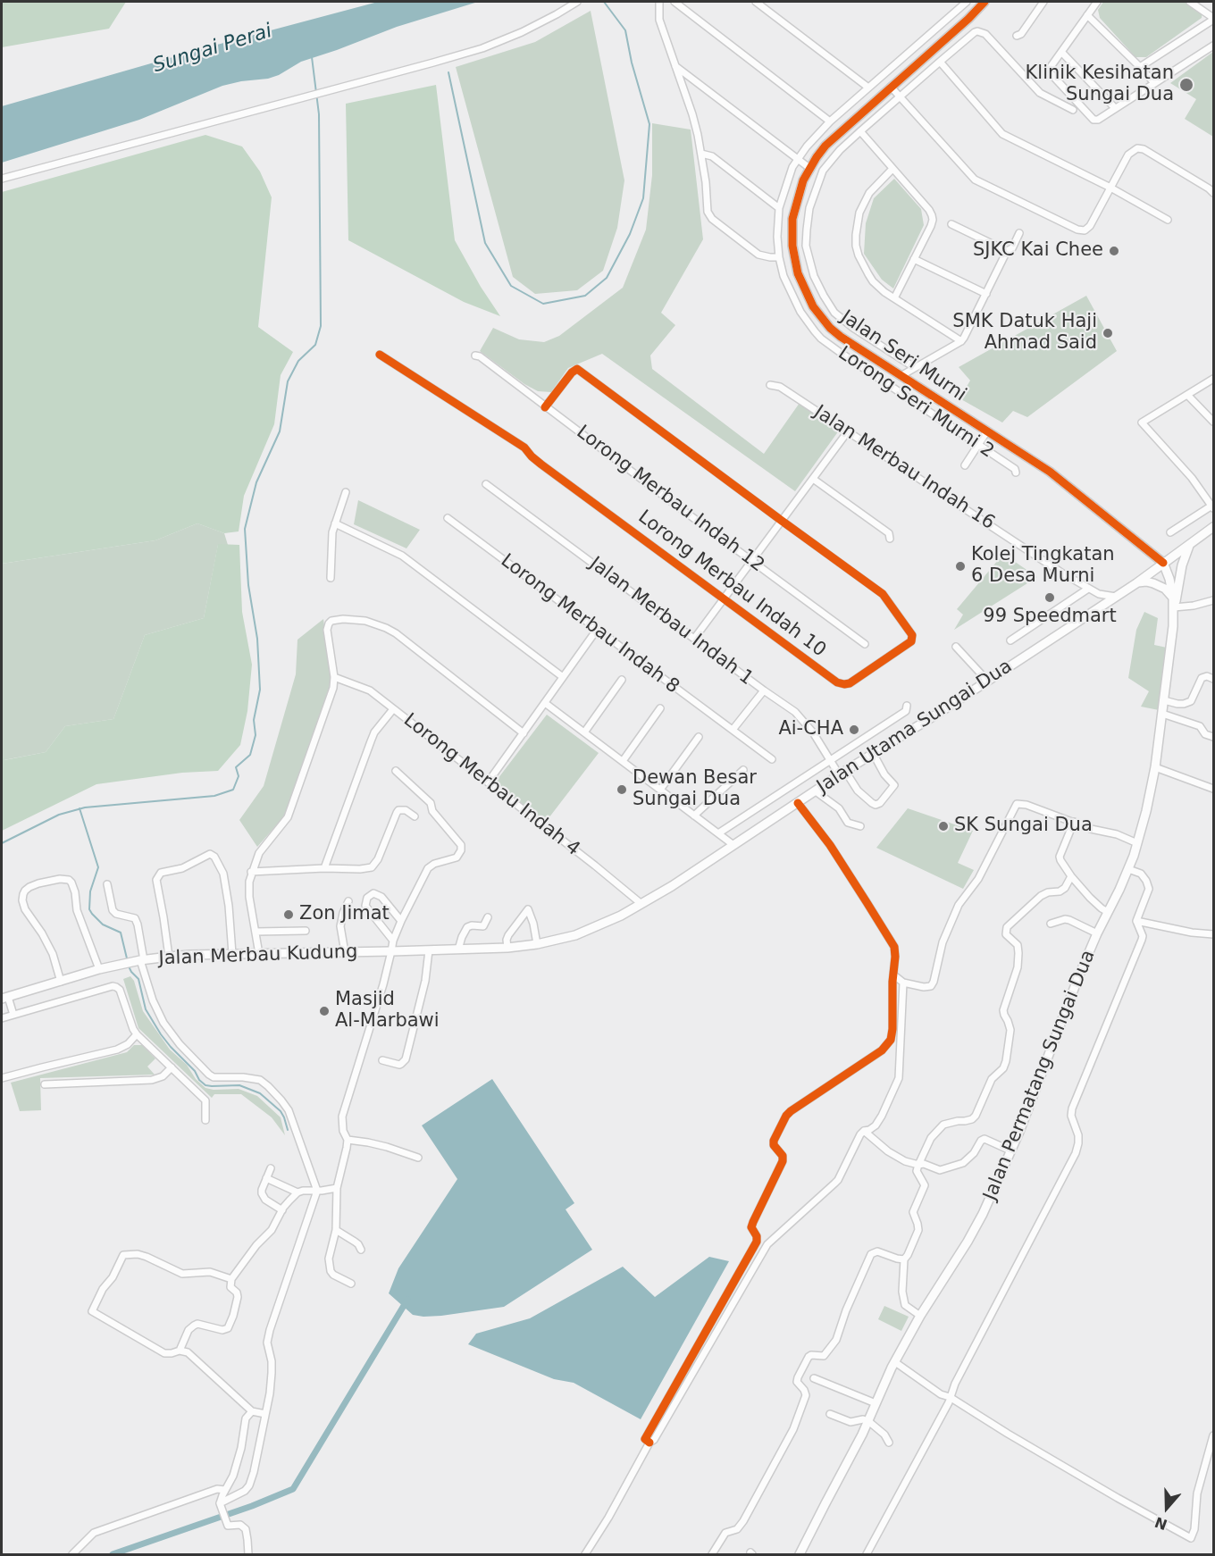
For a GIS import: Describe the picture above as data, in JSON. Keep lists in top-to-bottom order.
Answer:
{
  "streets": {
    "main road": [
      "Jalan Seri Murni",
      "Jalan Utama Sungai Dua",
      "Jalan Merbau Kudung",
      "Jalan Permatang Sungai Dua"
    ],
    "street": [
      "Lorong Seri Murni 2",
      "Jalan Merbau Indah 16",
      "Lorong Merbau Indah 12",
      "Lorong Merbau Indah 10",
      "Jalan Merbau Indah 1",
      "Lorong Merbau Indah 8",
      "Lorong Merbau Indah 4"
    ]
  },
  "crossings": [
    ["Jalan Seri Murni", "Jalan Utama Sungai Dua"],
    ["Jalan Seri Murni", "Jalan Permatang Sungai Dua"],
    ["Jalan Merbau Indah 16", "Jalan Utama Sungai Dua"],
    ["Jalan Merbau Indah 1", "Jalan Utama Sungai Dua"],
    ["Jalan Utama Sungai Dua", "Lorong Merbau Indah 4"],
    ["Jalan Utama Sungai Dua", "Jalan Merbau Kudung"],
    ["Jalan Utama Sungai Dua", "Jalan Permatang Sungai Dua"]
  ],
  "water": ["Sungai Perai"],
  "places": [
    "Klinik Kesihatan Sungai Dua",
    "SJKC Kai Chee",
    "SMK Datuk Haji Ahmad Said",
    "Kolej Tingkatan 6 Desa Murni",
    "99 Speedmart",
    "Ai-CHA",
    "Dewan Besar Sungai Dua",
    "SK Sungai Dua",
    "Zon Jimat",
    "Masjid Al-Marbawi"
  ],
  "north": "bottom"
}
